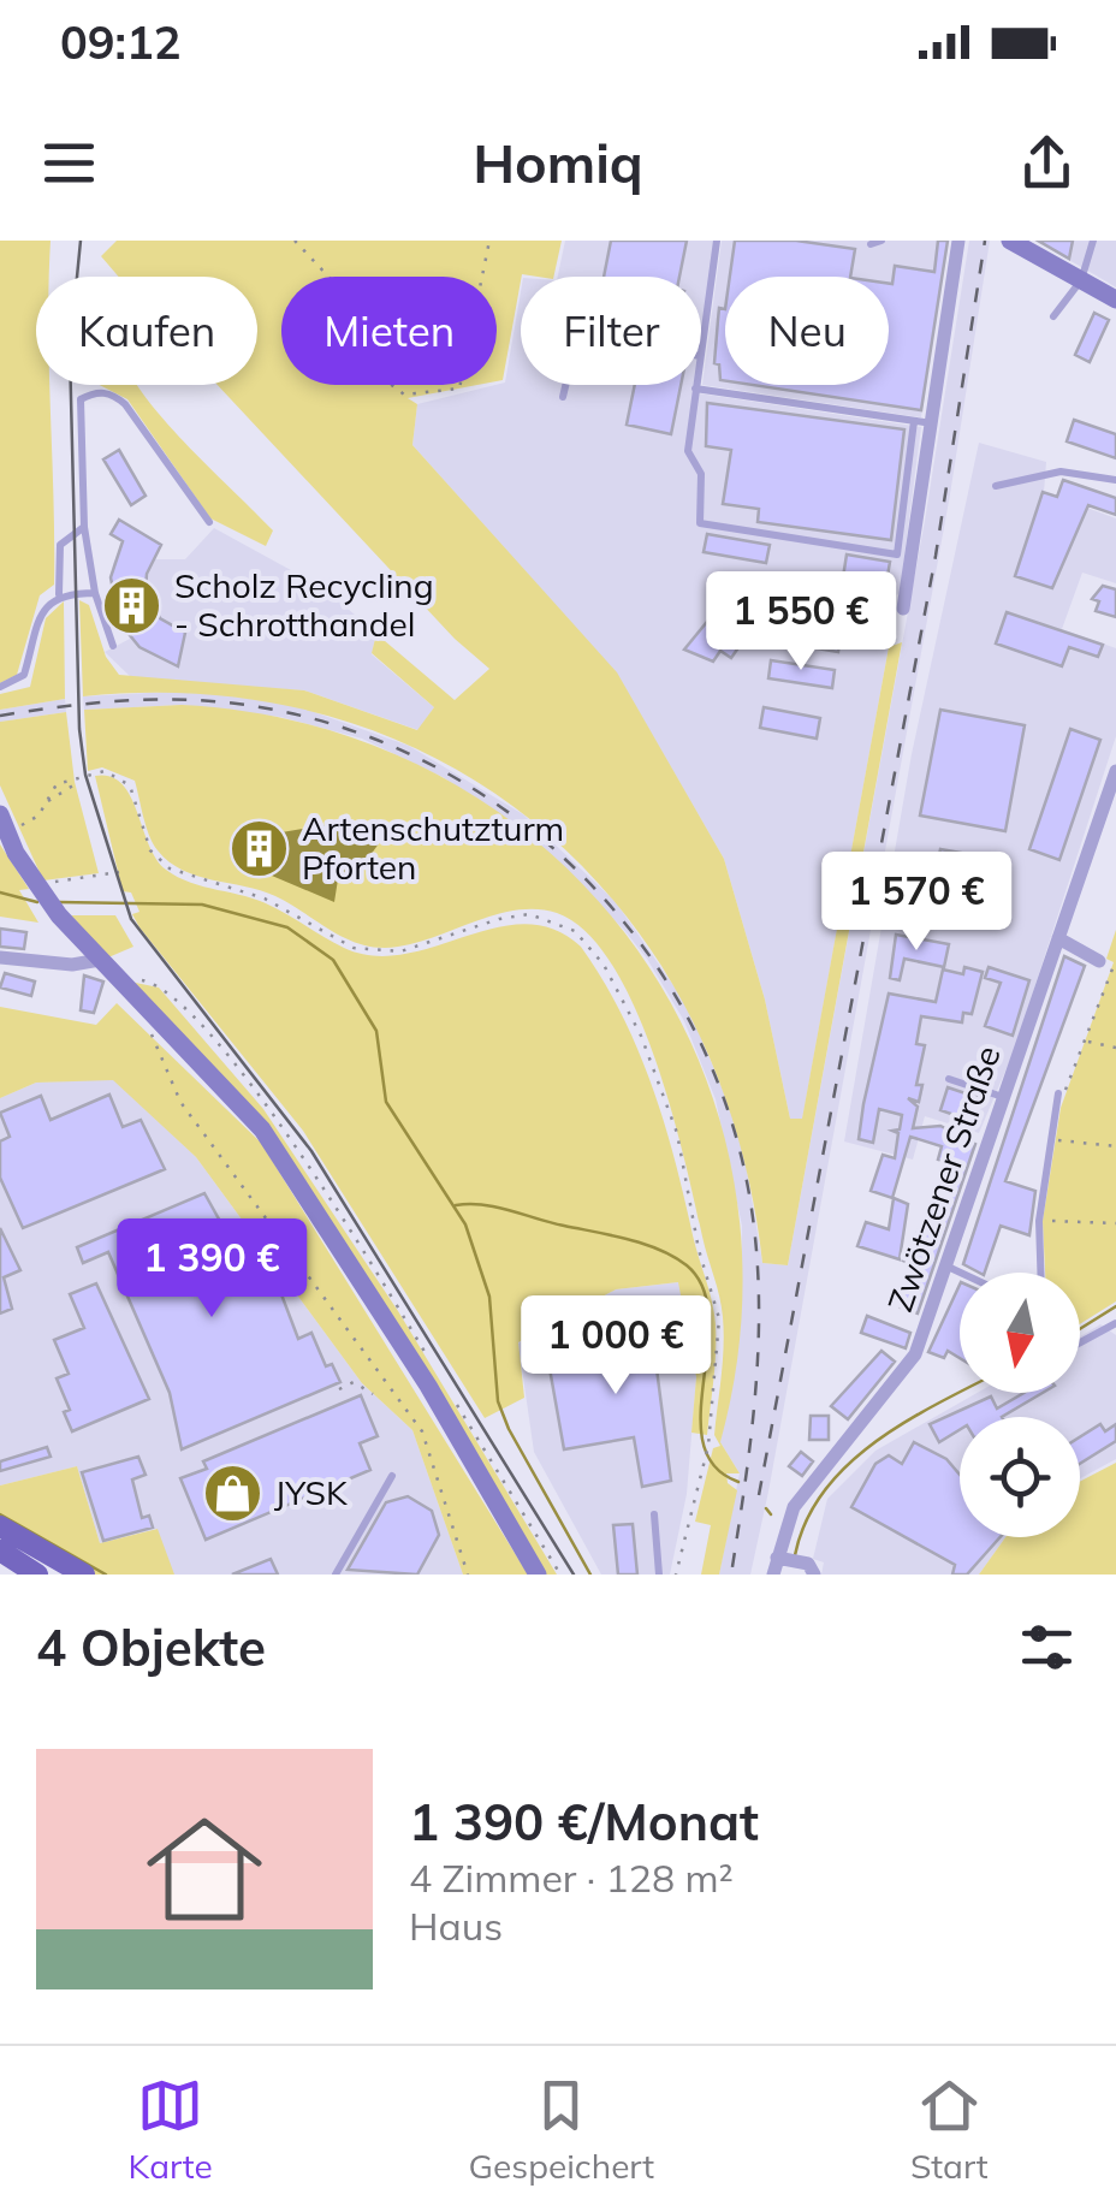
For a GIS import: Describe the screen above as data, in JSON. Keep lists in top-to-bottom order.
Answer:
{
  "streets": {
    "street": ["Zwötzener Straße"]
  },
  "places": {
    "building": ["Scholz Recycling - Schrotthandel", "Artenschutzturm Pforten"],
    "shop": ["JYSK"]
  },
  "north": "bottom",
  "page": {
    "status": "09:12",
    "header": "Homiq",
    "chip": [
      "Kaufen",
      "Mieten",
      "Filter",
      "Neu"
    ],
    "price": [
      "1 550 €",
      "1 570 €",
      "1 390 €",
      "1 000 €"
    ],
    "heading": "4 Objekte",
    "list": [
      {
        "name": "1 390 €/Monat",
        "note": "4 Zimmer · 128 m² · Haus"
      }
    ],
    "tabs": ["Karte", "Gespeichert", "Start"]
  }
}
